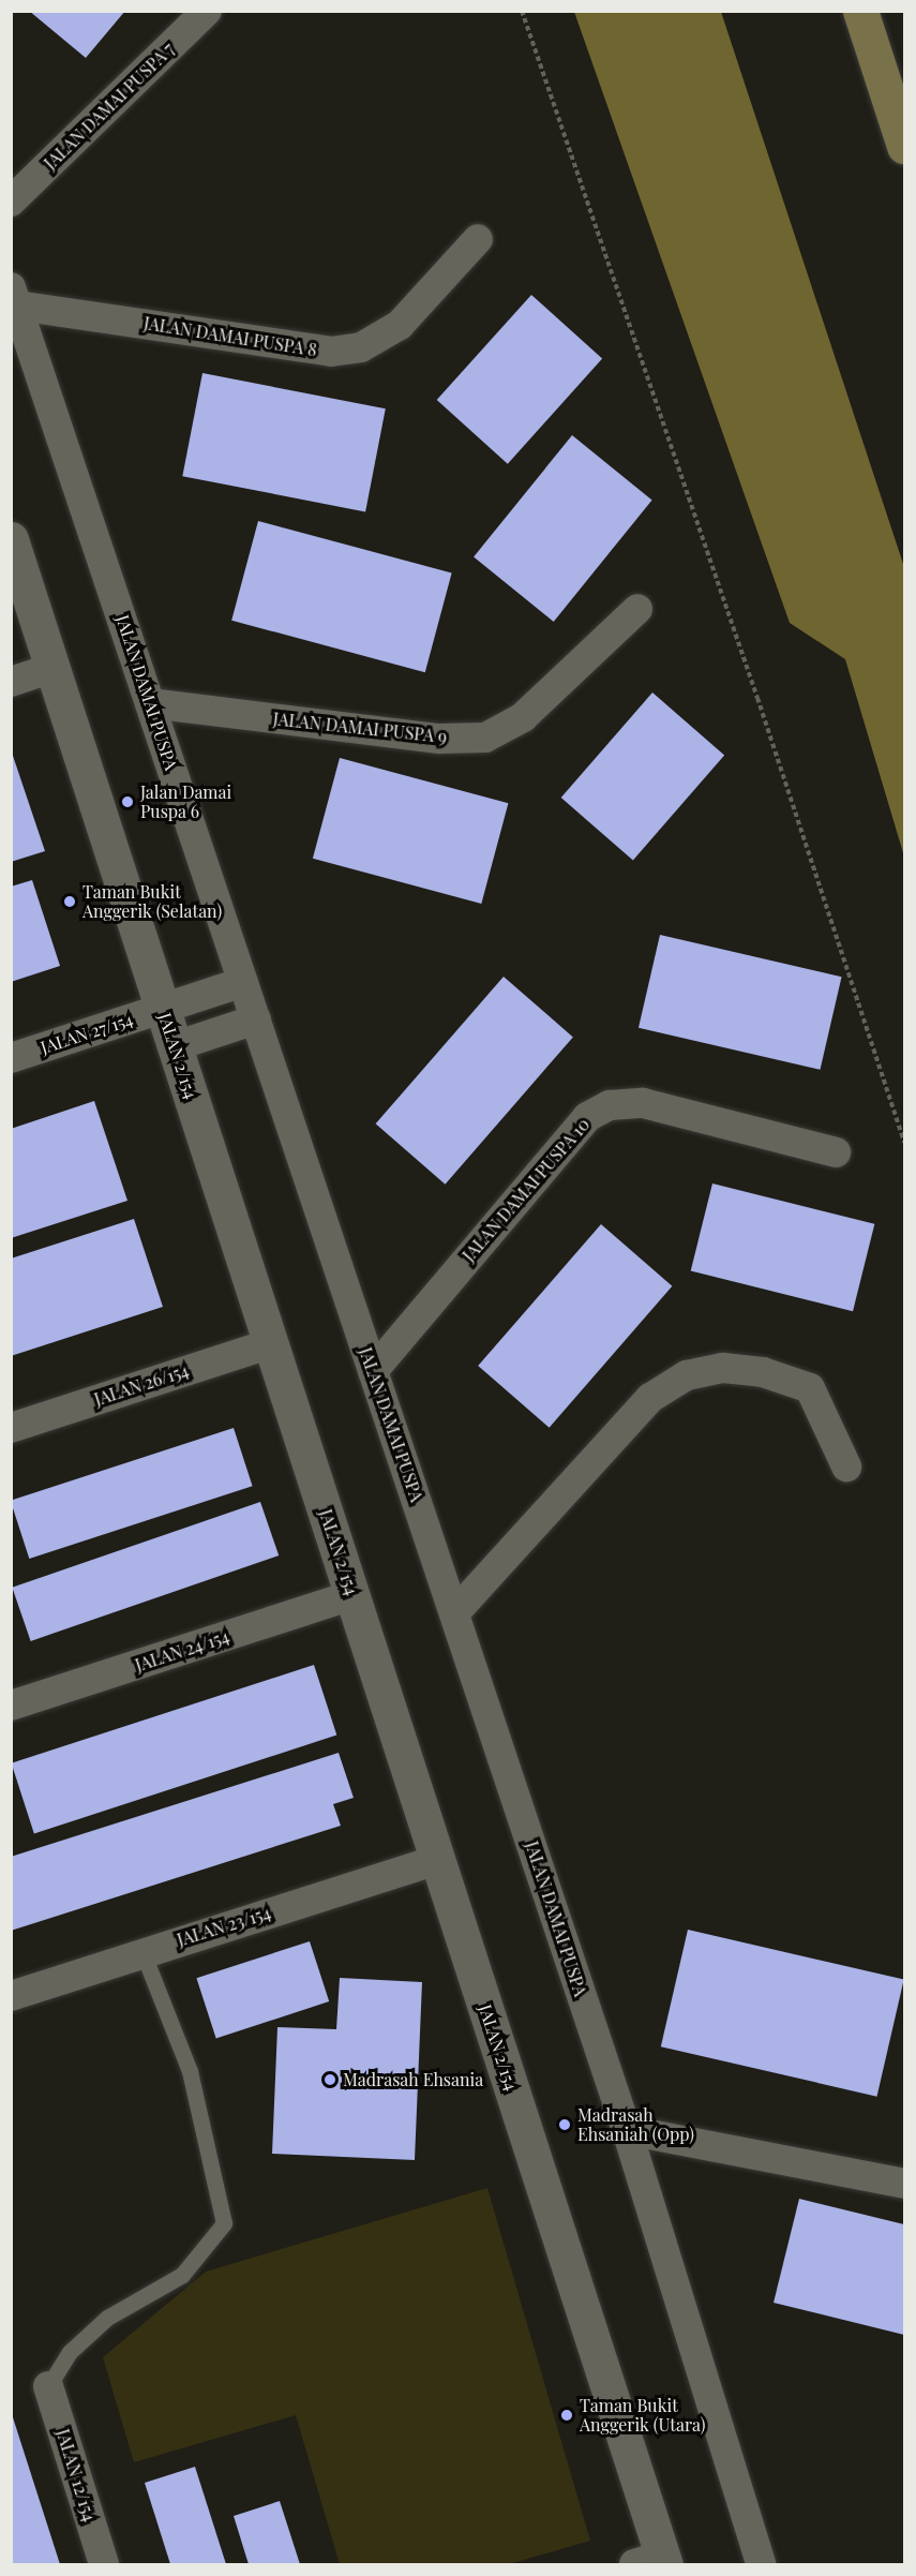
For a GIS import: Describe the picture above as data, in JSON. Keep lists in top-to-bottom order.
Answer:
{
  "streets": {
    "street": [
      "JALAN DAMAI PUSPA 7",
      "JALAN DAMAI PUSPA 8",
      "JALAN DAMAI PUSPA",
      "JALAN DAMAI PUSPA 9",
      "JALAN 27/154",
      "JALAN 2/154",
      "JALAN DAMAI PUSPA 10",
      "JALAN 26/154",
      "JALAN 24/154",
      "JALAN 23/154",
      "JALAN 12/154"
    ]
  },
  "crossings": [
    ["JALAN DAMAI PUSPA 8", "JALAN DAMAI PUSPA"],
    ["JALAN DAMAI PUSPA", "JALAN DAMAI PUSPA 9"],
    ["JALAN DAMAI PUSPA", "JALAN 27/154"],
    ["JALAN DAMAI PUSPA", "JALAN DAMAI PUSPA 10"],
    ["JALAN 27/154", "JALAN 2/154"],
    ["JALAN 2/154", "JALAN 26/154"],
    ["JALAN 2/154", "JALAN 24/154"],
    ["JALAN 2/154", "JALAN 23/154"]
  ],
  "places": [
    "Jalan Damai Puspa 6",
    "Taman Bukit Anggerik (Selatan)",
    "Madrasah Ehsania",
    "Madrasah Ehsaniah (Opp)",
    "Taman Bukit Anggerik (Utara)"
  ]
}
